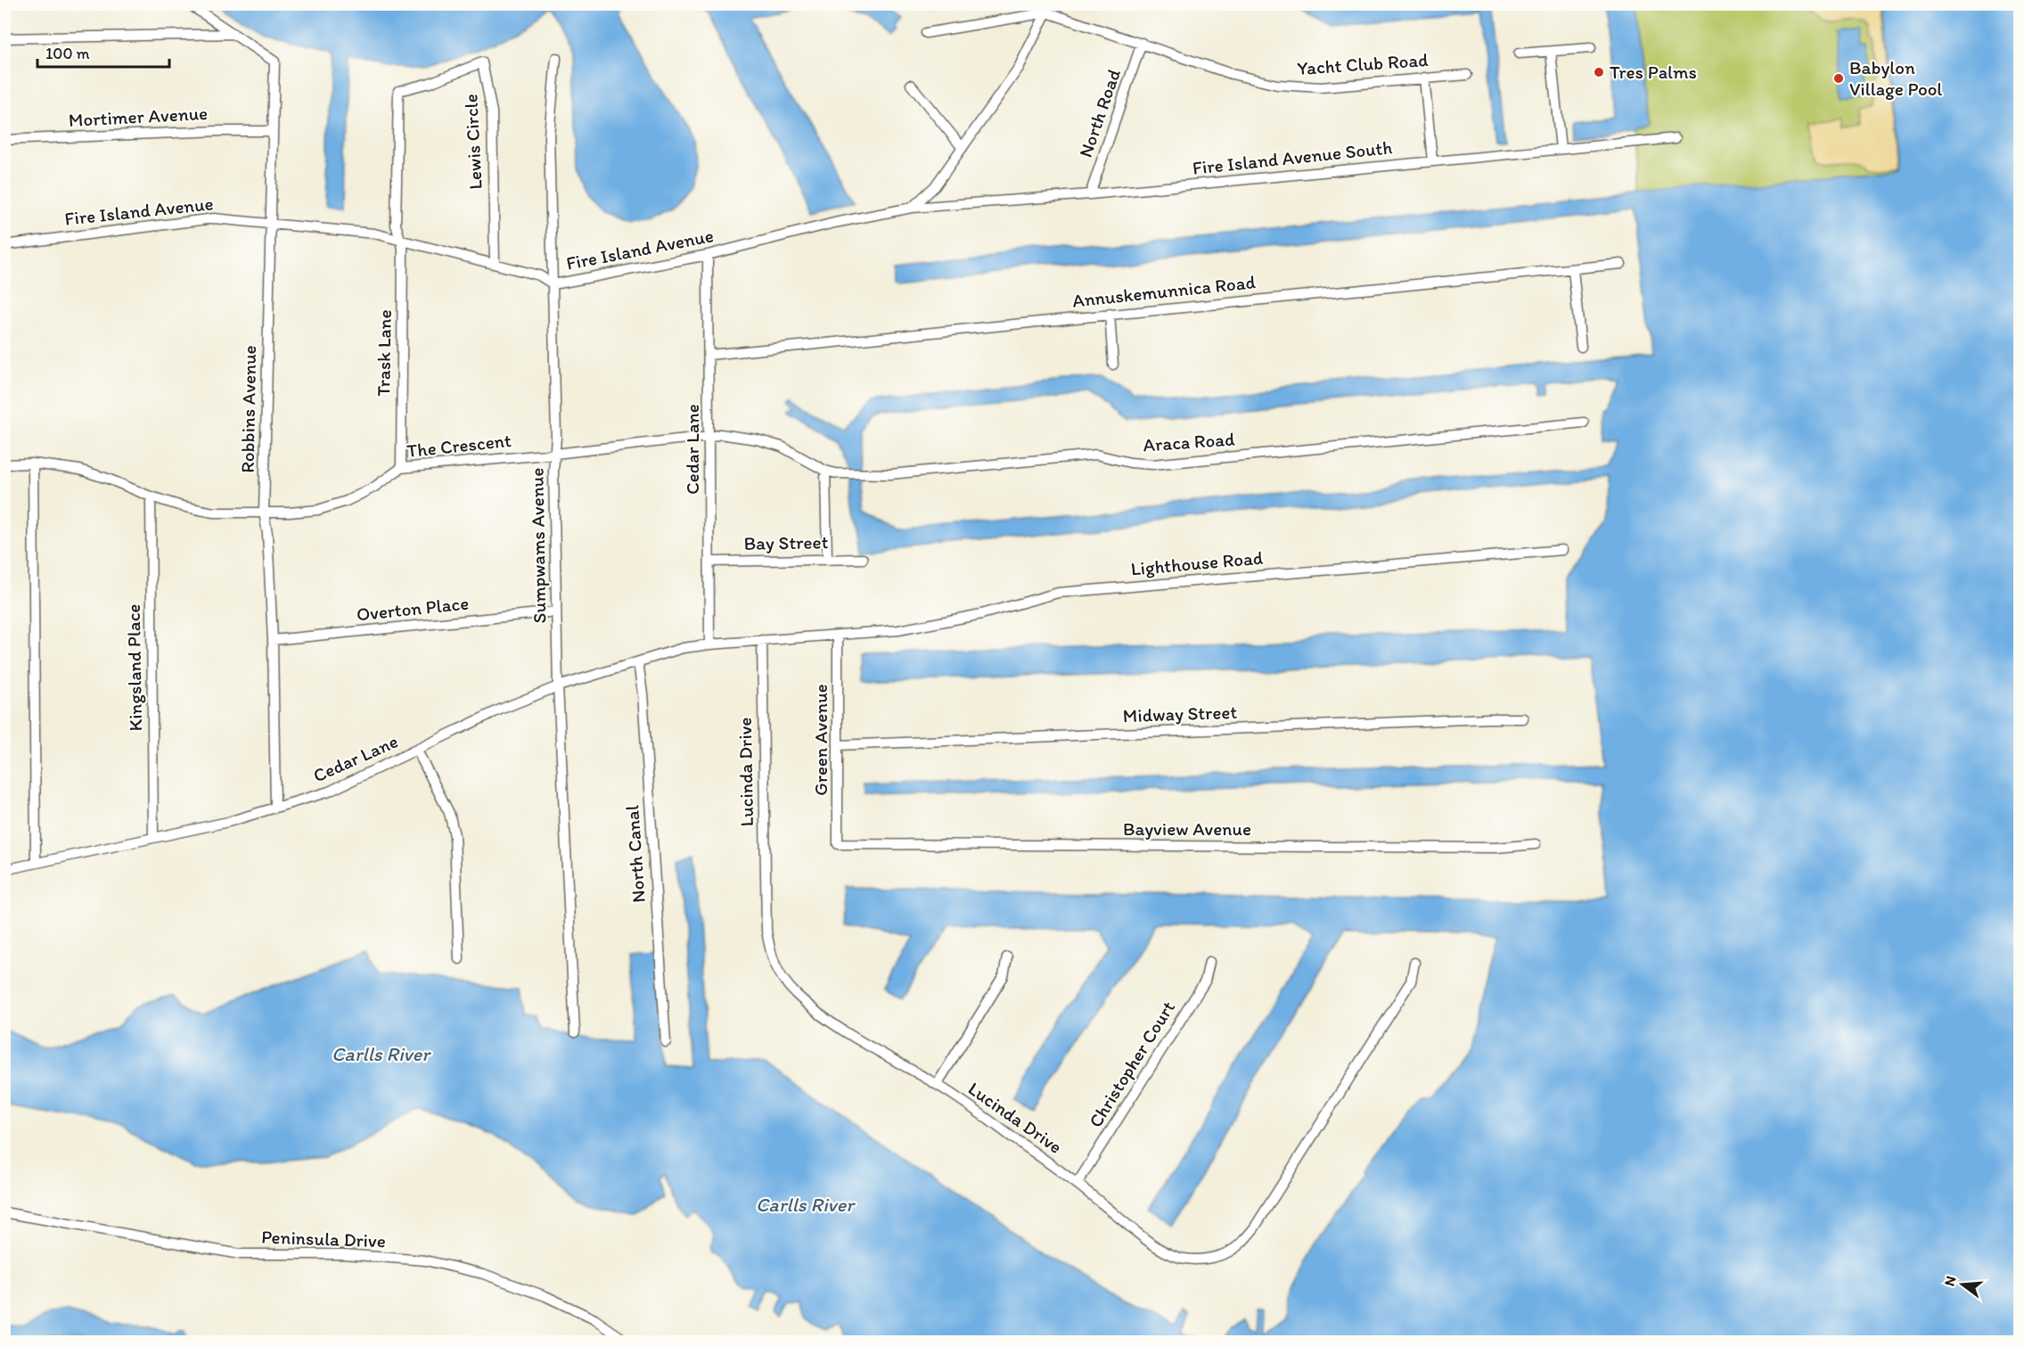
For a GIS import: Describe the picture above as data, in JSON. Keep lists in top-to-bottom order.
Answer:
{
  "streets": {
    "street": [
      "Yacht Club Road",
      "North Road",
      "Mortimer Avenue",
      "Lewis Circle",
      "Fire Island Avenue South",
      "Fire Island Avenue",
      "Annuskemunnica Road",
      "Trask Lane",
      "Robbins Avenue",
      "Araca Road",
      "The Crescent",
      "Cedar Lane",
      "Bay Street",
      "Sumpwams Avenue",
      "Lighthouse Road",
      "Overton Place",
      "Kingsland Place",
      "Midway Street",
      "Green Avenue",
      "Lucinda Drive",
      "Bayview Avenue",
      "North Canal",
      "Christopher Court",
      "Peninsula Drive"
    ]
  },
  "crossings": [
    ["Yacht Club Road", "North Road"],
    ["North Road", "Fire Island Avenue South"],
    ["Mortimer Avenue", "Robbins Avenue"],
    ["Lewis Circle", "Fire Island Avenue"],
    ["Lewis Circle", "Trask Lane"],
    ["Fire Island Avenue South", "Fire Island Avenue"],
    ["Fire Island Avenue", "Trask Lane"],
    ["Fire Island Avenue", "Robbins Avenue"],
    ["Fire Island Avenue", "Cedar Lane"],
    ["Fire Island Avenue", "Sumpwams Avenue"],
    ["Annuskemunnica Road", "Cedar Lane"],
    ["Trask Lane", "The Crescent"],
    ["Robbins Avenue", "The Crescent"],
    ["Robbins Avenue", "Cedar Lane"],
    ["Robbins Avenue", "Overton Place"],
    ["Araca Road", "The Crescent"],
    ["Araca Road", "Cedar Lane"],
    ["The Crescent", "Cedar Lane"],
    ["The Crescent", "Sumpwams Avenue"],
    ["The Crescent", "Kingsland Place"],
    ["Cedar Lane", "Bay Street"],
    ["Cedar Lane", "Sumpwams Avenue"],
    ["Cedar Lane", "Lighthouse Road"],
    ["Cedar Lane", "Kingsland Place"],
    ["Cedar Lane", "Green Avenue"],
    ["Cedar Lane", "Lucinda Drive"],
    ["Cedar Lane", "North Canal"],
    ["Sumpwams Avenue", "Overton Place"],
    ["Lighthouse Road", "Green Avenue"],
    ["Midway Street", "Green Avenue"],
    ["Green Avenue", "Bayview Avenue"],
    ["Lucinda Drive", "Christopher Court"]
  ],
  "water": ["Carlls River"],
  "places": ["Tres Palms", "Babylon Village Pool"],
  "scale_bar": "100 m",
  "north": "left"
}
